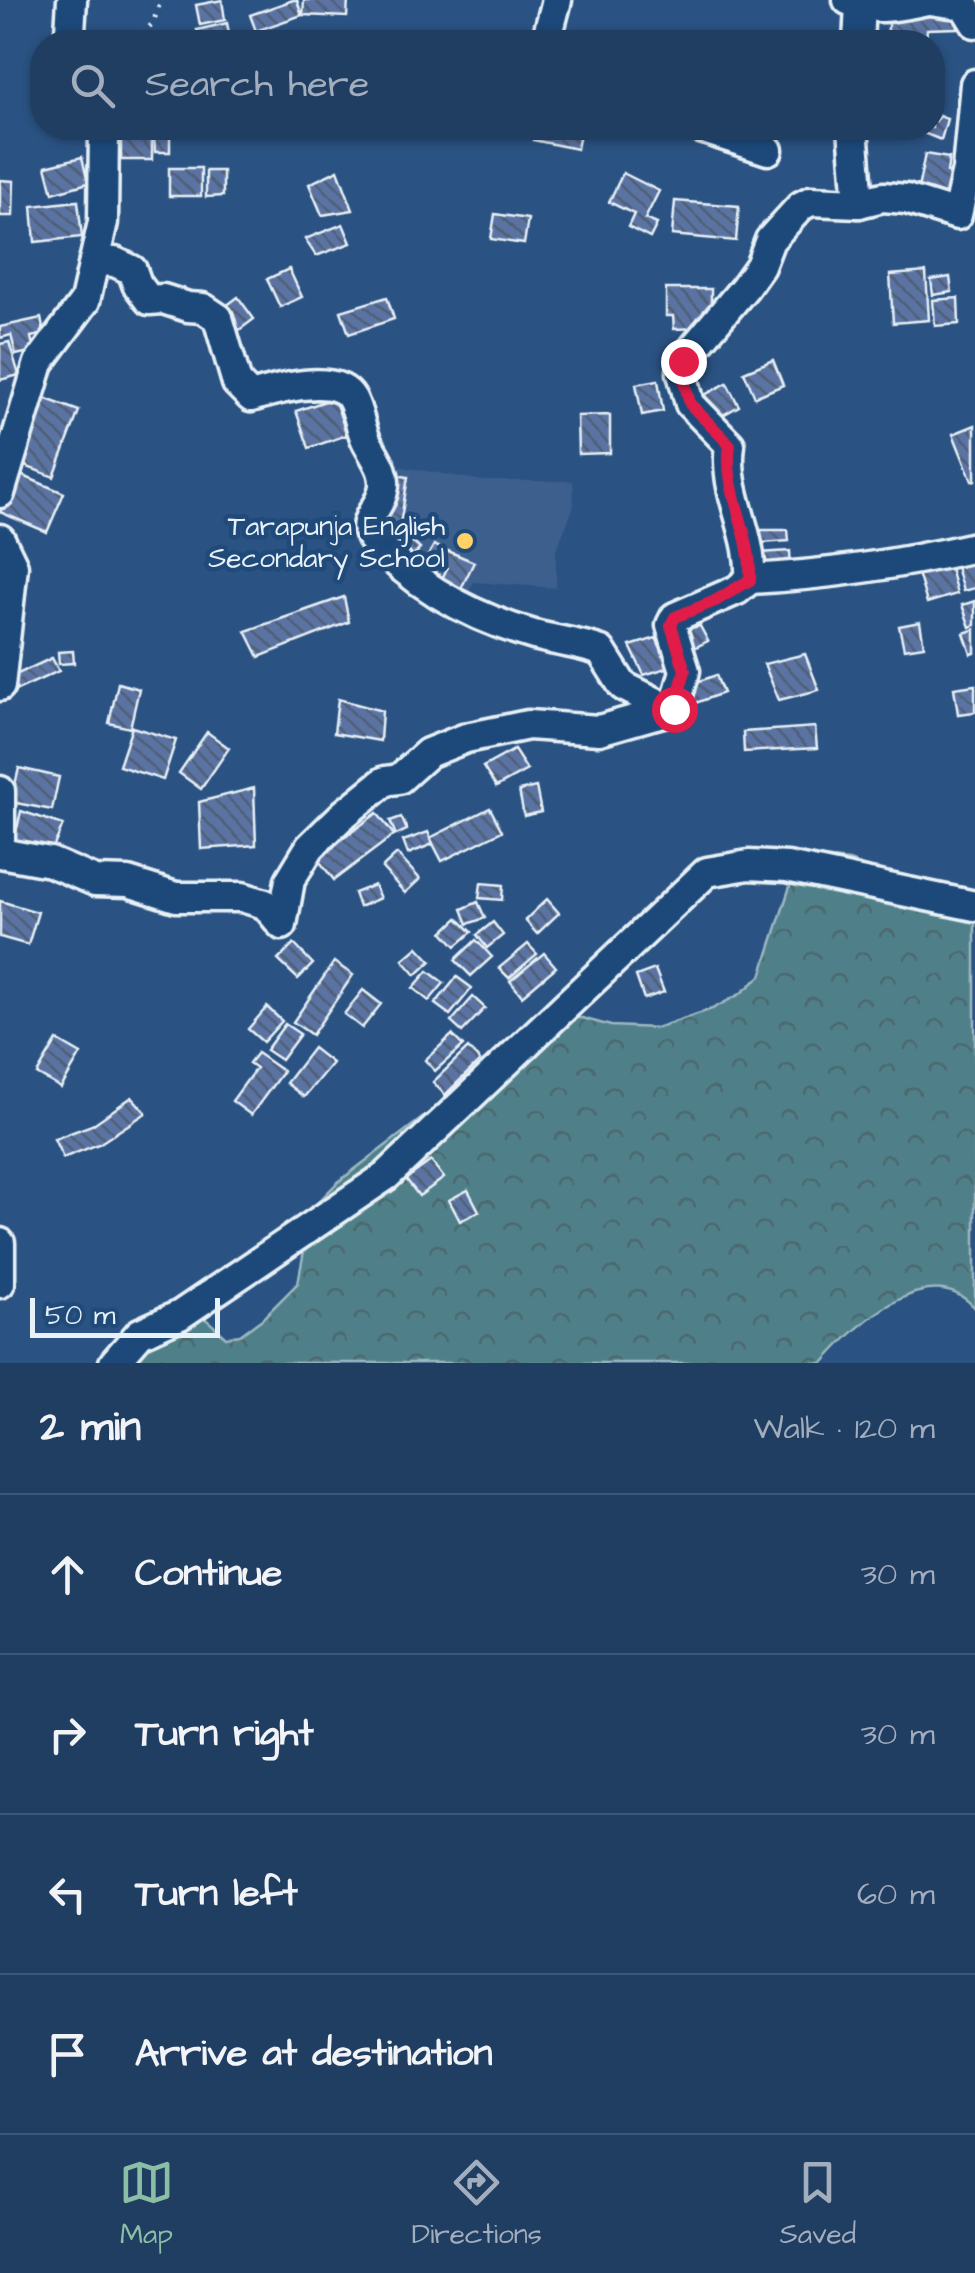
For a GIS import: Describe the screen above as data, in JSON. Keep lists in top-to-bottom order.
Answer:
{
  "places": ["Tarapunja English Secondary School"],
  "scale_bar": "50 m",
  "page": {
    "search": "Search here",
    "scale": "50 m",
    "heading": ["2 min", "Walk · 120 m"],
    "list": [
      ["Continue", "30 m"],
      ["Turn right", "30 m"],
      ["Turn left", "60 m"],
      "Arrive at destination"
    ],
    "nav": ["Map", "Directions", "Saved"]
  }
}
